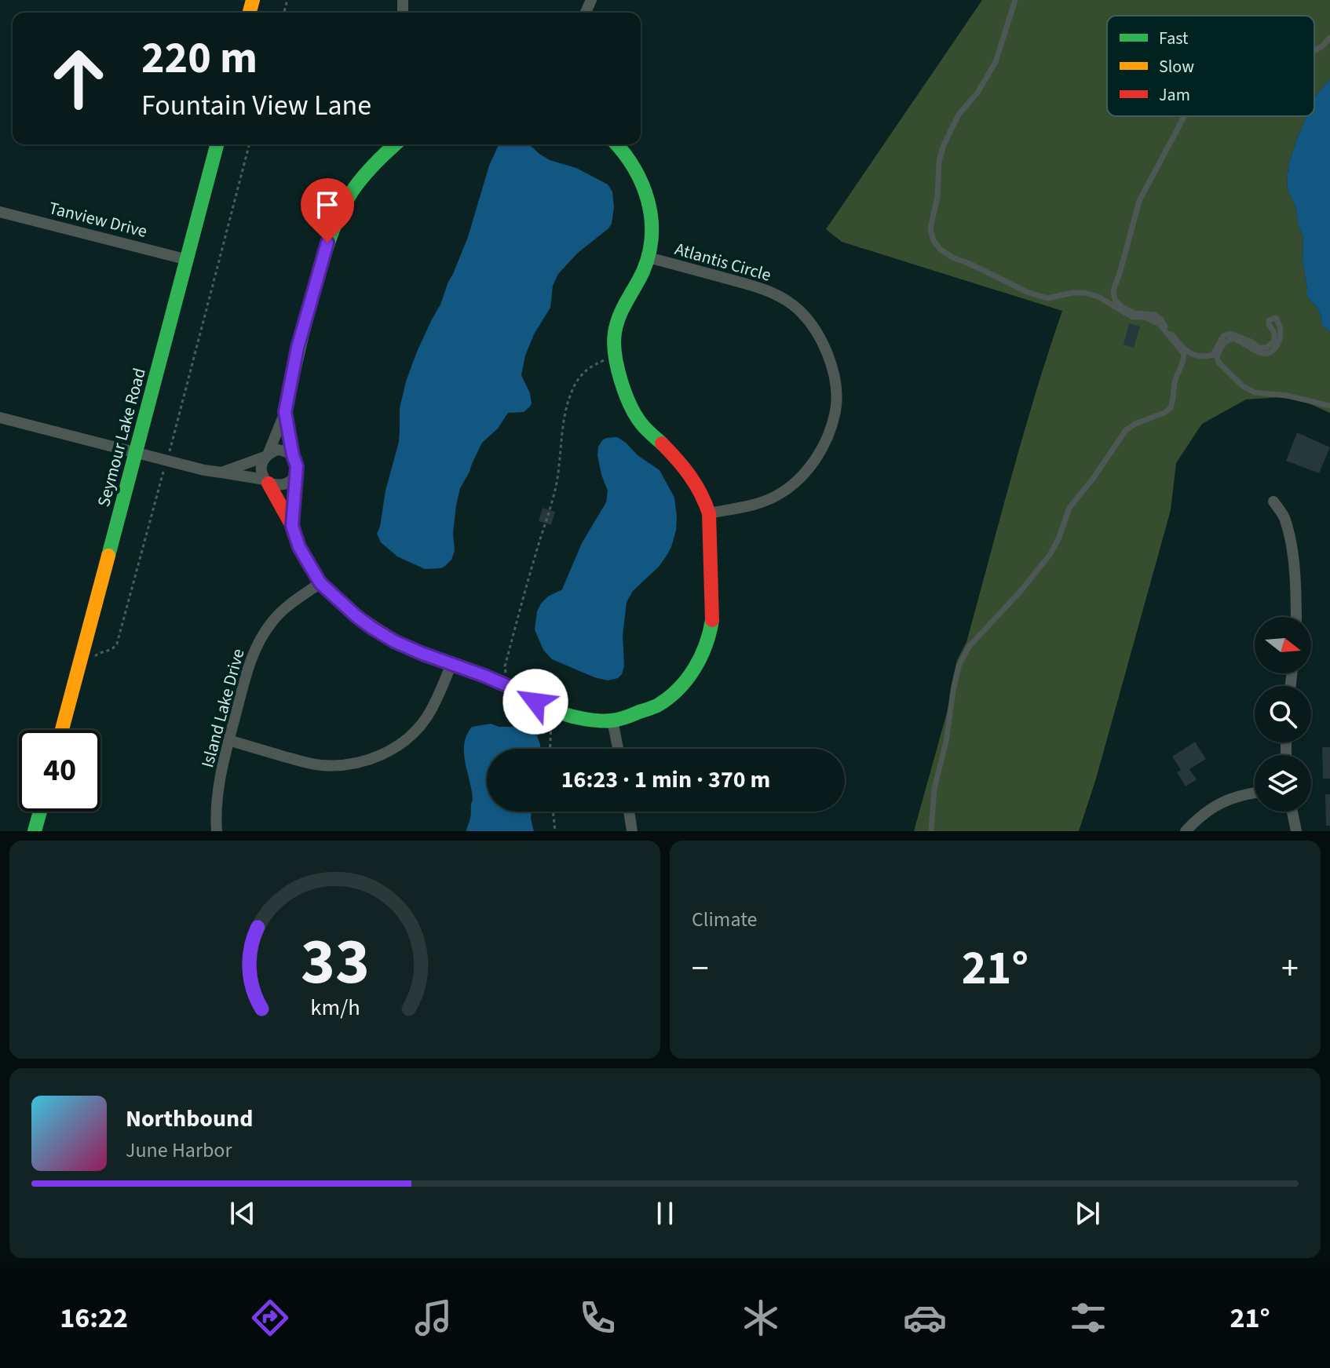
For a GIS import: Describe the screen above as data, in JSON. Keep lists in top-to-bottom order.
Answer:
{
  "streets": {
    "street": [
      "Tanview Drive",
      "Atlantis Circle",
      "Seymour Lake Road",
      "Island Lake Drive"
    ]
  },
  "crossings": [
    ["Tanview Drive", "Seymour Lake Road"]
  ],
  "legend": ["Fast", "Slow", "Jam"],
  "north": "right",
  "page": {
    "turn": ["220 m", "Fountain View Lane"],
    "limit": "40",
    "trip": "16:23 · 1 min · 370 m",
    "tile": "Climate",
    "heat": ["−", "21°", "+"],
    "song": ["Northbound", "June Harbor"],
    "tabs": ["16:22", "21°"],
    "gauge": ["33", "km/h"]
  }
}
